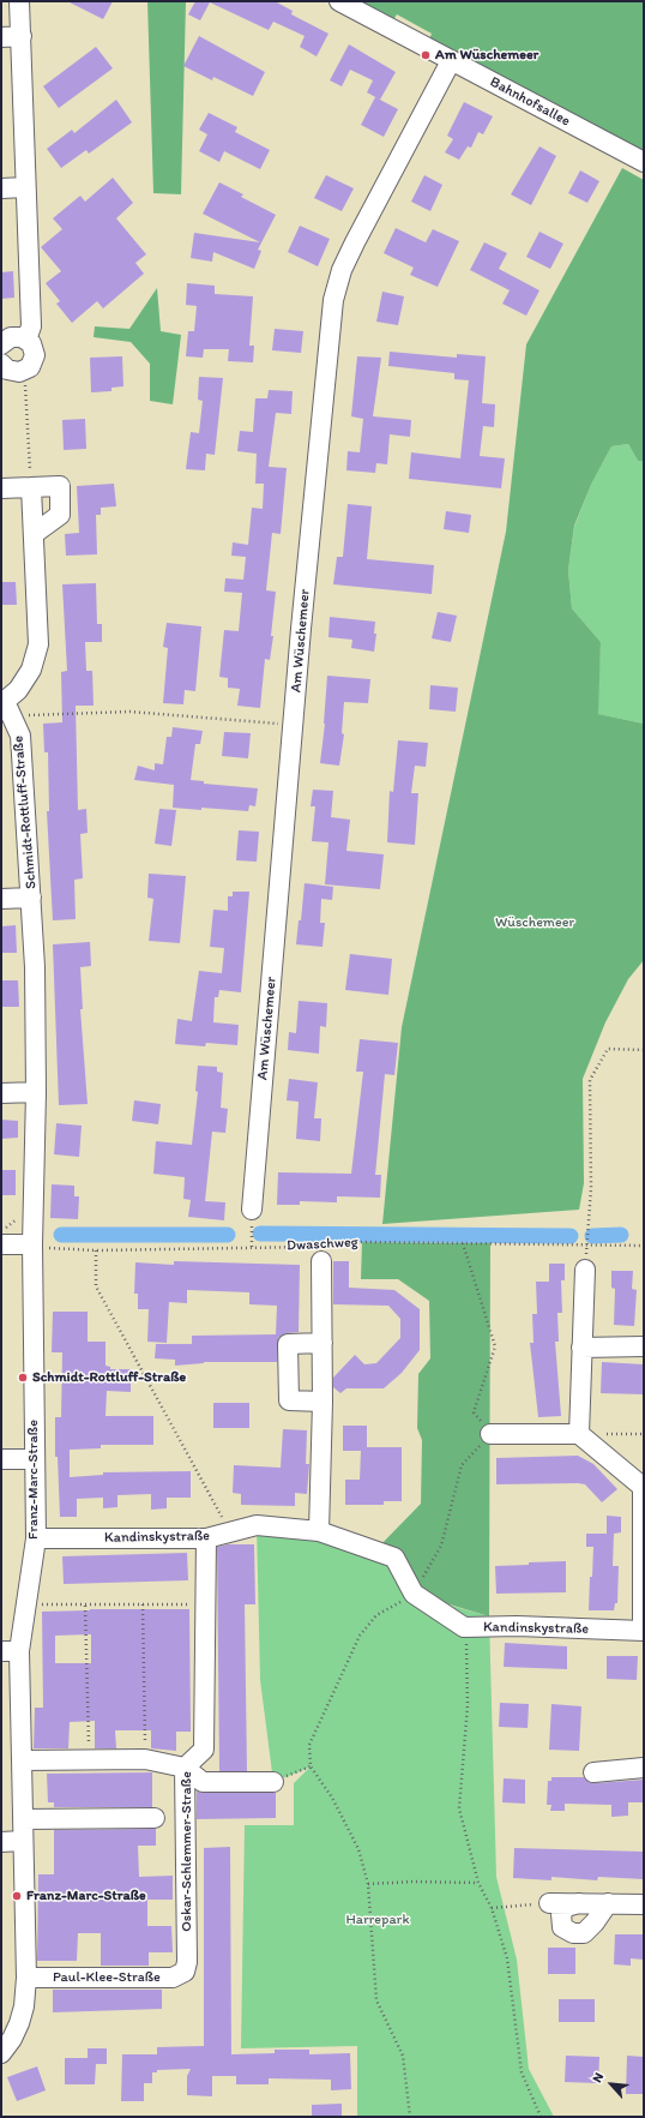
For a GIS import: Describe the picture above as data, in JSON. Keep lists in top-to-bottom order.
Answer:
{
  "streets": {
    "street": [
      "Bahnhofsallee",
      "Am Wüschemeer",
      "Schmidt-Rottluff-Straße",
      "Franz-Marc-Straße",
      "Kandinskystraße",
      "Oskar-Schlemmer-Straße",
      "Paul-Klee-Straße"
    ],
    "path": ["Dwaschweg"]
  },
  "crossings": [
    ["Bahnhofsallee", "Am Wüschemeer"],
    ["Schmidt-Rottluff-Straße", "Dwaschweg"],
    ["Schmidt-Rottluff-Straße", "Franz-Marc-Straße"],
    ["Dwaschweg", "Franz-Marc-Straße"],
    ["Franz-Marc-Straße", "Kandinskystraße"],
    ["Franz-Marc-Straße", "Paul-Klee-Straße"],
    ["Kandinskystraße", "Oskar-Schlemmer-Straße"],
    ["Oskar-Schlemmer-Straße", "Paul-Klee-Straße"]
  ],
  "parks": ["Wüschemeer", "Harrepark"],
  "places": ["Am Wüschemeer", "Schmidt-Rottluff-Straße", "Franz-Marc-Straße"],
  "north": "top left"
}
